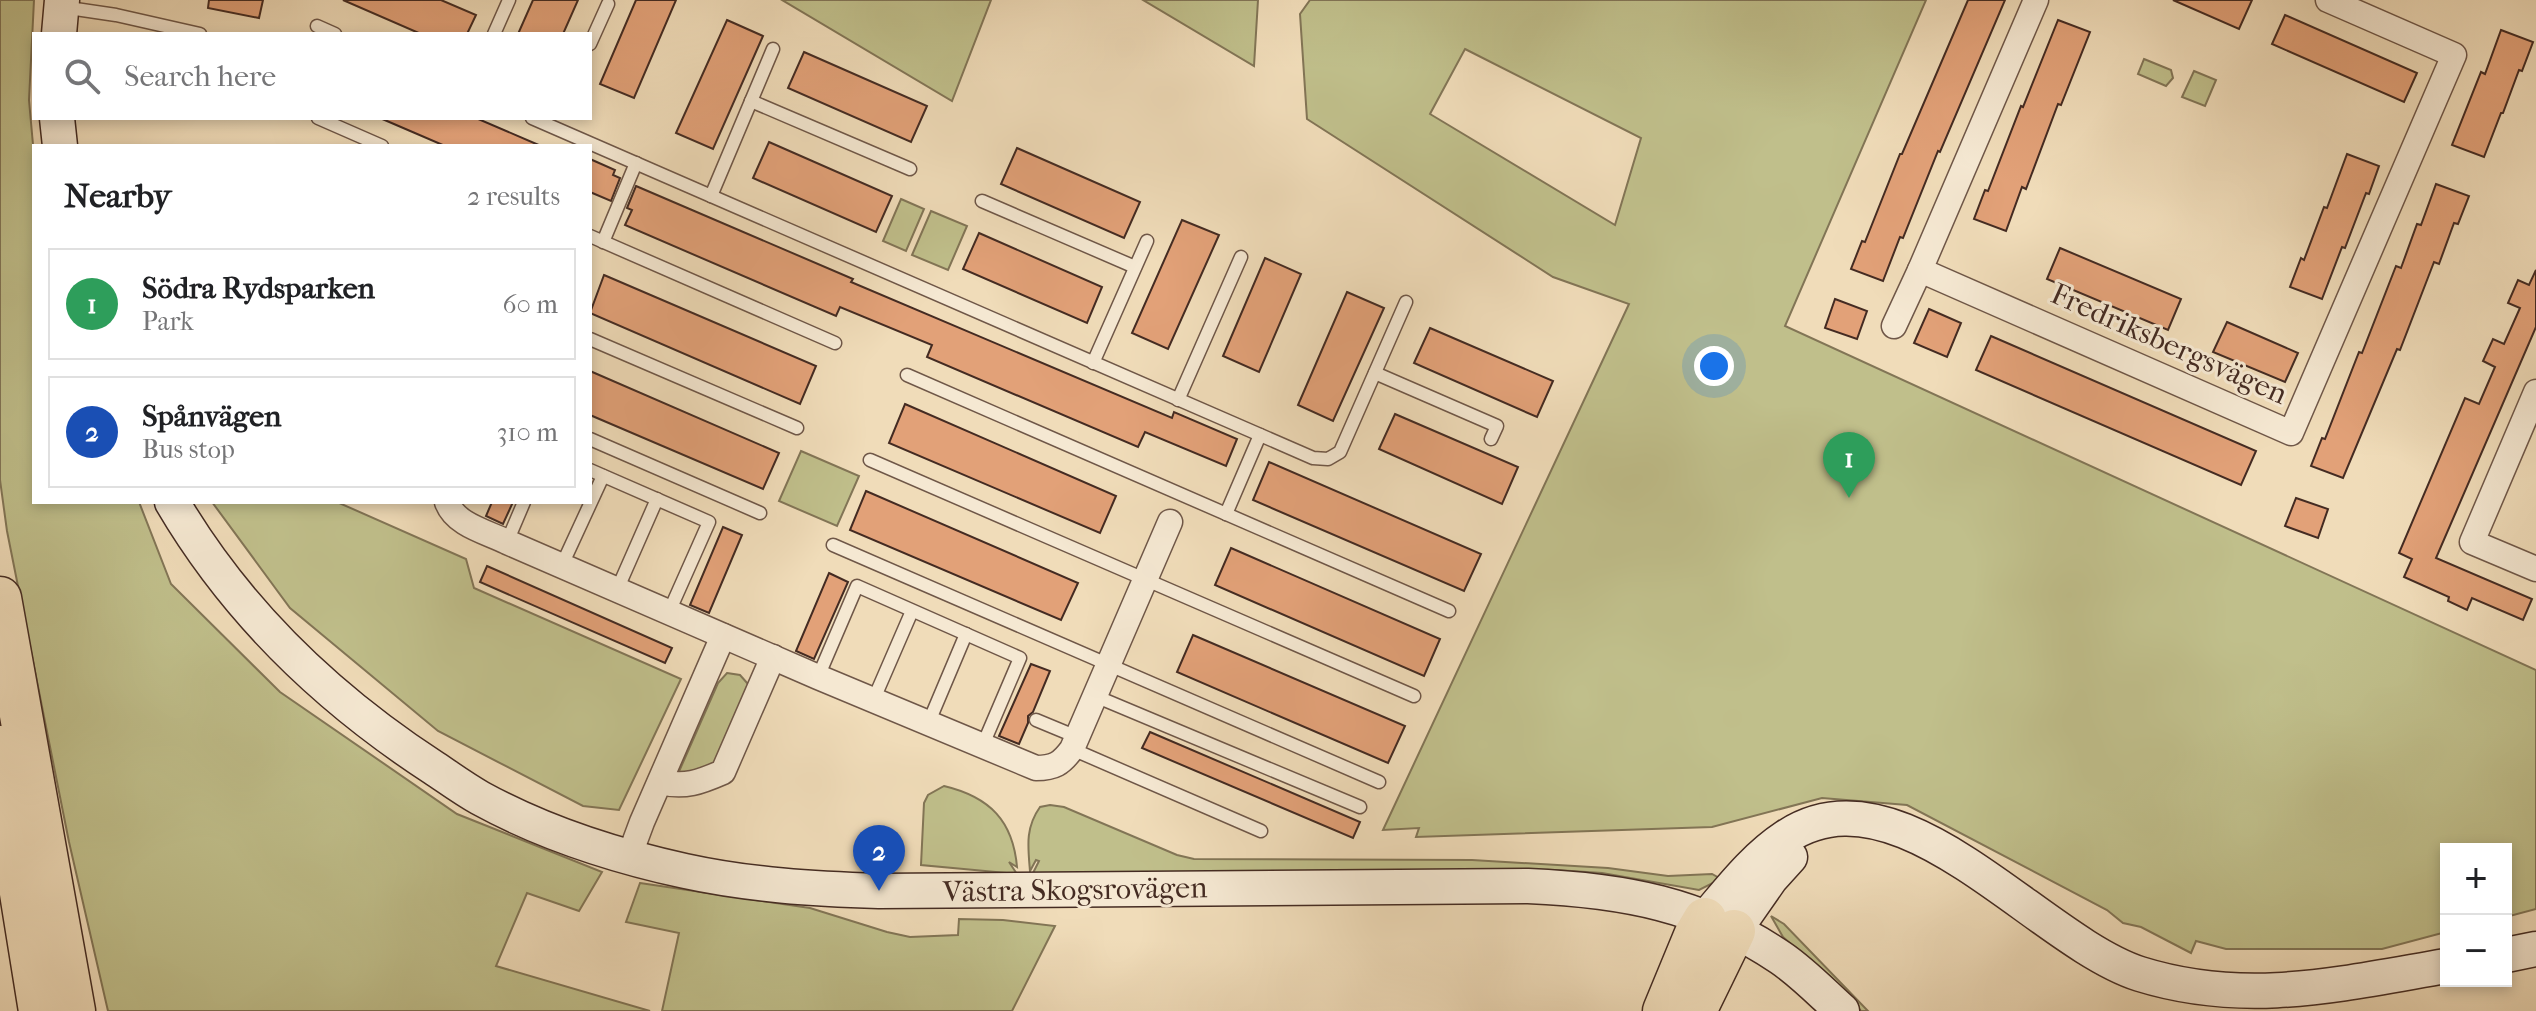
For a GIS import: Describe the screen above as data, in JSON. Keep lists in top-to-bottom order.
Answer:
{
  "streets": {
    "street": ["Fredriksbergsvägen", "Västra Skogsrovägen"]
  },
  "page": {
    "search": "Search here",
    "heading": ["Nearby", "2 results"],
    "list": [
      {
        "mark": "1",
        "name": "Södra Rydsparken",
        "note": "Park",
        "value": "60 m"
      },
      {
        "mark": "2",
        "name": "Spånvägen",
        "note": "Bus stop",
        "value": "310 m"
      }
    ],
    "pins": ["1", "2"],
    "map_buttons": ["+", "−"]
  }
}
